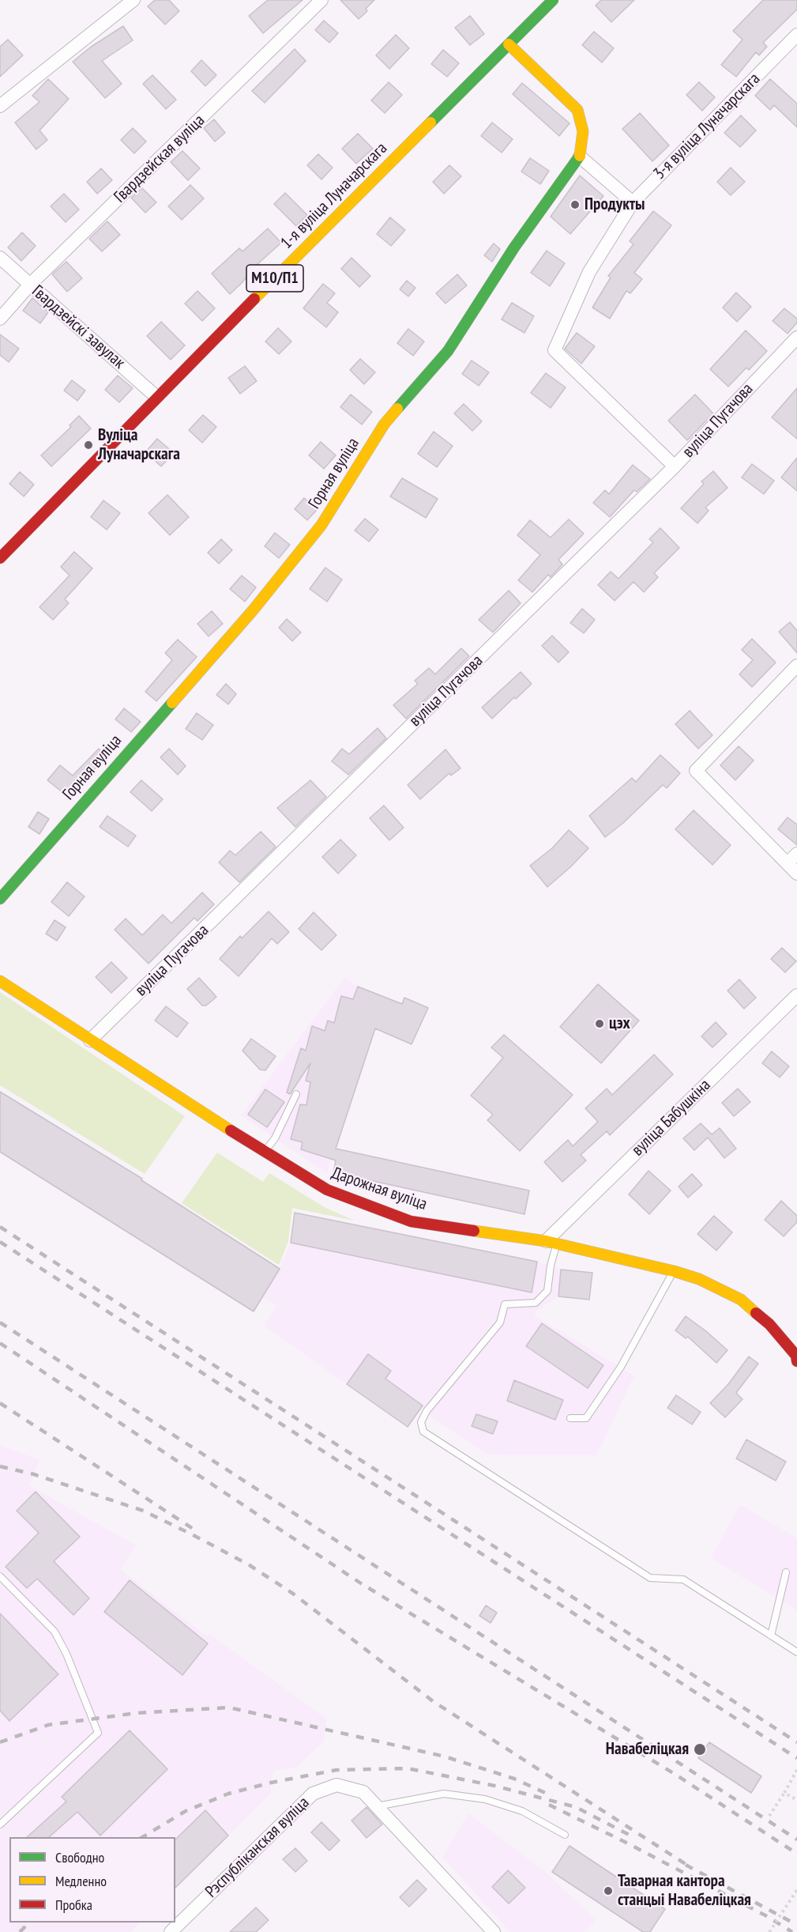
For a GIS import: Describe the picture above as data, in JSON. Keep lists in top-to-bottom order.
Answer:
{
  "streets": {
    "street": [
      "3-я вуліца Луначарскага",
      "Гвардзейская вуліца",
      "1-я вуліца Луначарскага",
      "М10/П1",
      "Гвардзейскі завулак",
      "вуліца Пугачова",
      "Горная вуліца",
      "вуліца Бабушкіна",
      "Дарожная вуліца",
      "Рэспубліканская вуліца"
    ]
  },
  "crossings": [
    ["3-я вуліца Луначарскага", "вуліца Пугачова"],
    ["Гвардзейская вуліца", "Гвардзейскі завулак"],
    ["1-я вуліца Луначарскага", "Гвардзейскі завулак"],
    ["1-я вуліца Луначарскага", "Горная вуліца"],
    ["вуліца Пугачова", "Дарожная вуліца"],
    ["вуліца Бабушкіна", "Дарожная вуліца"]
  ],
  "places": [
    "Продукты",
    "Вуліца Луначарскага",
    "цэх",
    "Навабеліцкая",
    "Таварная кантора станцыі Навабеліцкая"
  ],
  "legend": ["Свободно", "Медленно", "Пробка"]
}
